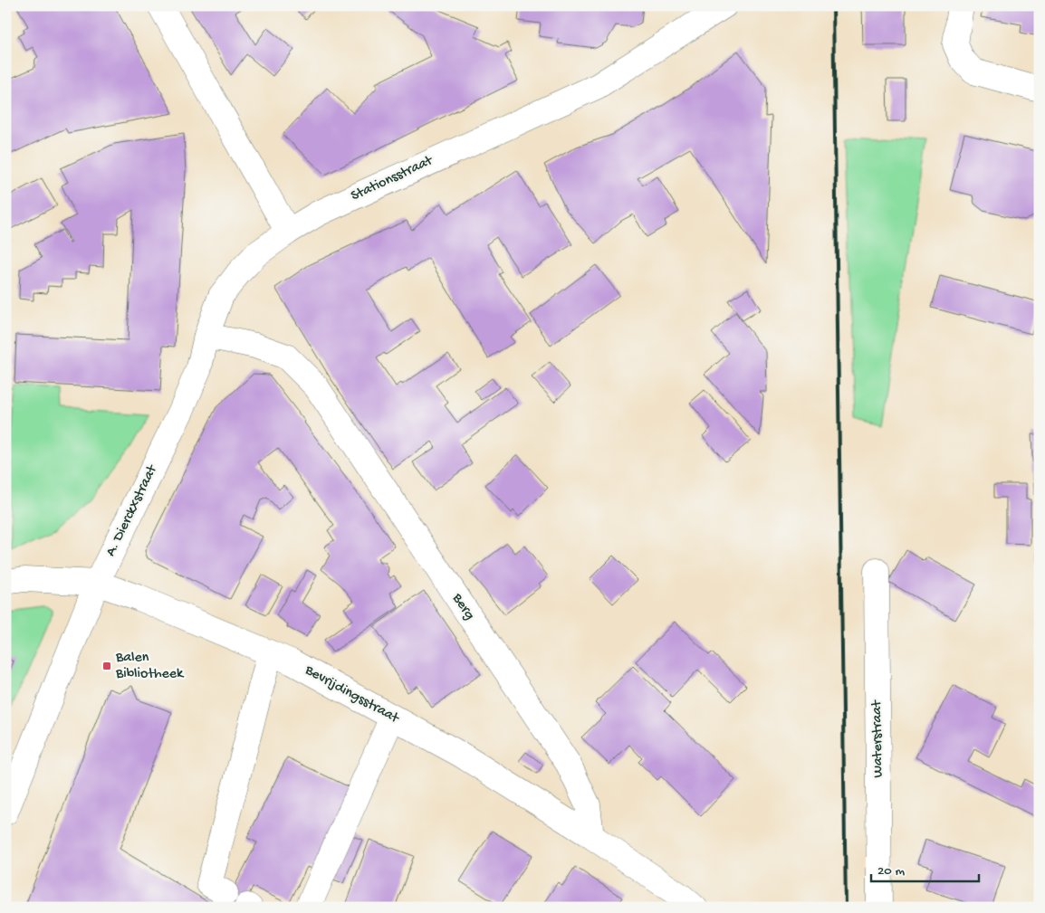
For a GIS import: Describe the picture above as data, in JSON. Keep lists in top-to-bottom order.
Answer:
{
  "streets": {
    "street": [
      "Stationsstraat",
      "A. Dierckxstraat",
      "Berg",
      "Bevrijdingsstraat",
      "Waterstraat"
    ]
  },
  "crossings": [
    ["Stationsstraat", "A. Dierckxstraat"],
    ["A. Dierckxstraat", "Berg"],
    ["A. Dierckxstraat", "Bevrijdingsstraat"],
    ["Berg", "Bevrijdingsstraat"]
  ],
  "places": {
    "transit": ["Balen Bibliotheek"]
  },
  "scale_bar": "20 m"
}
